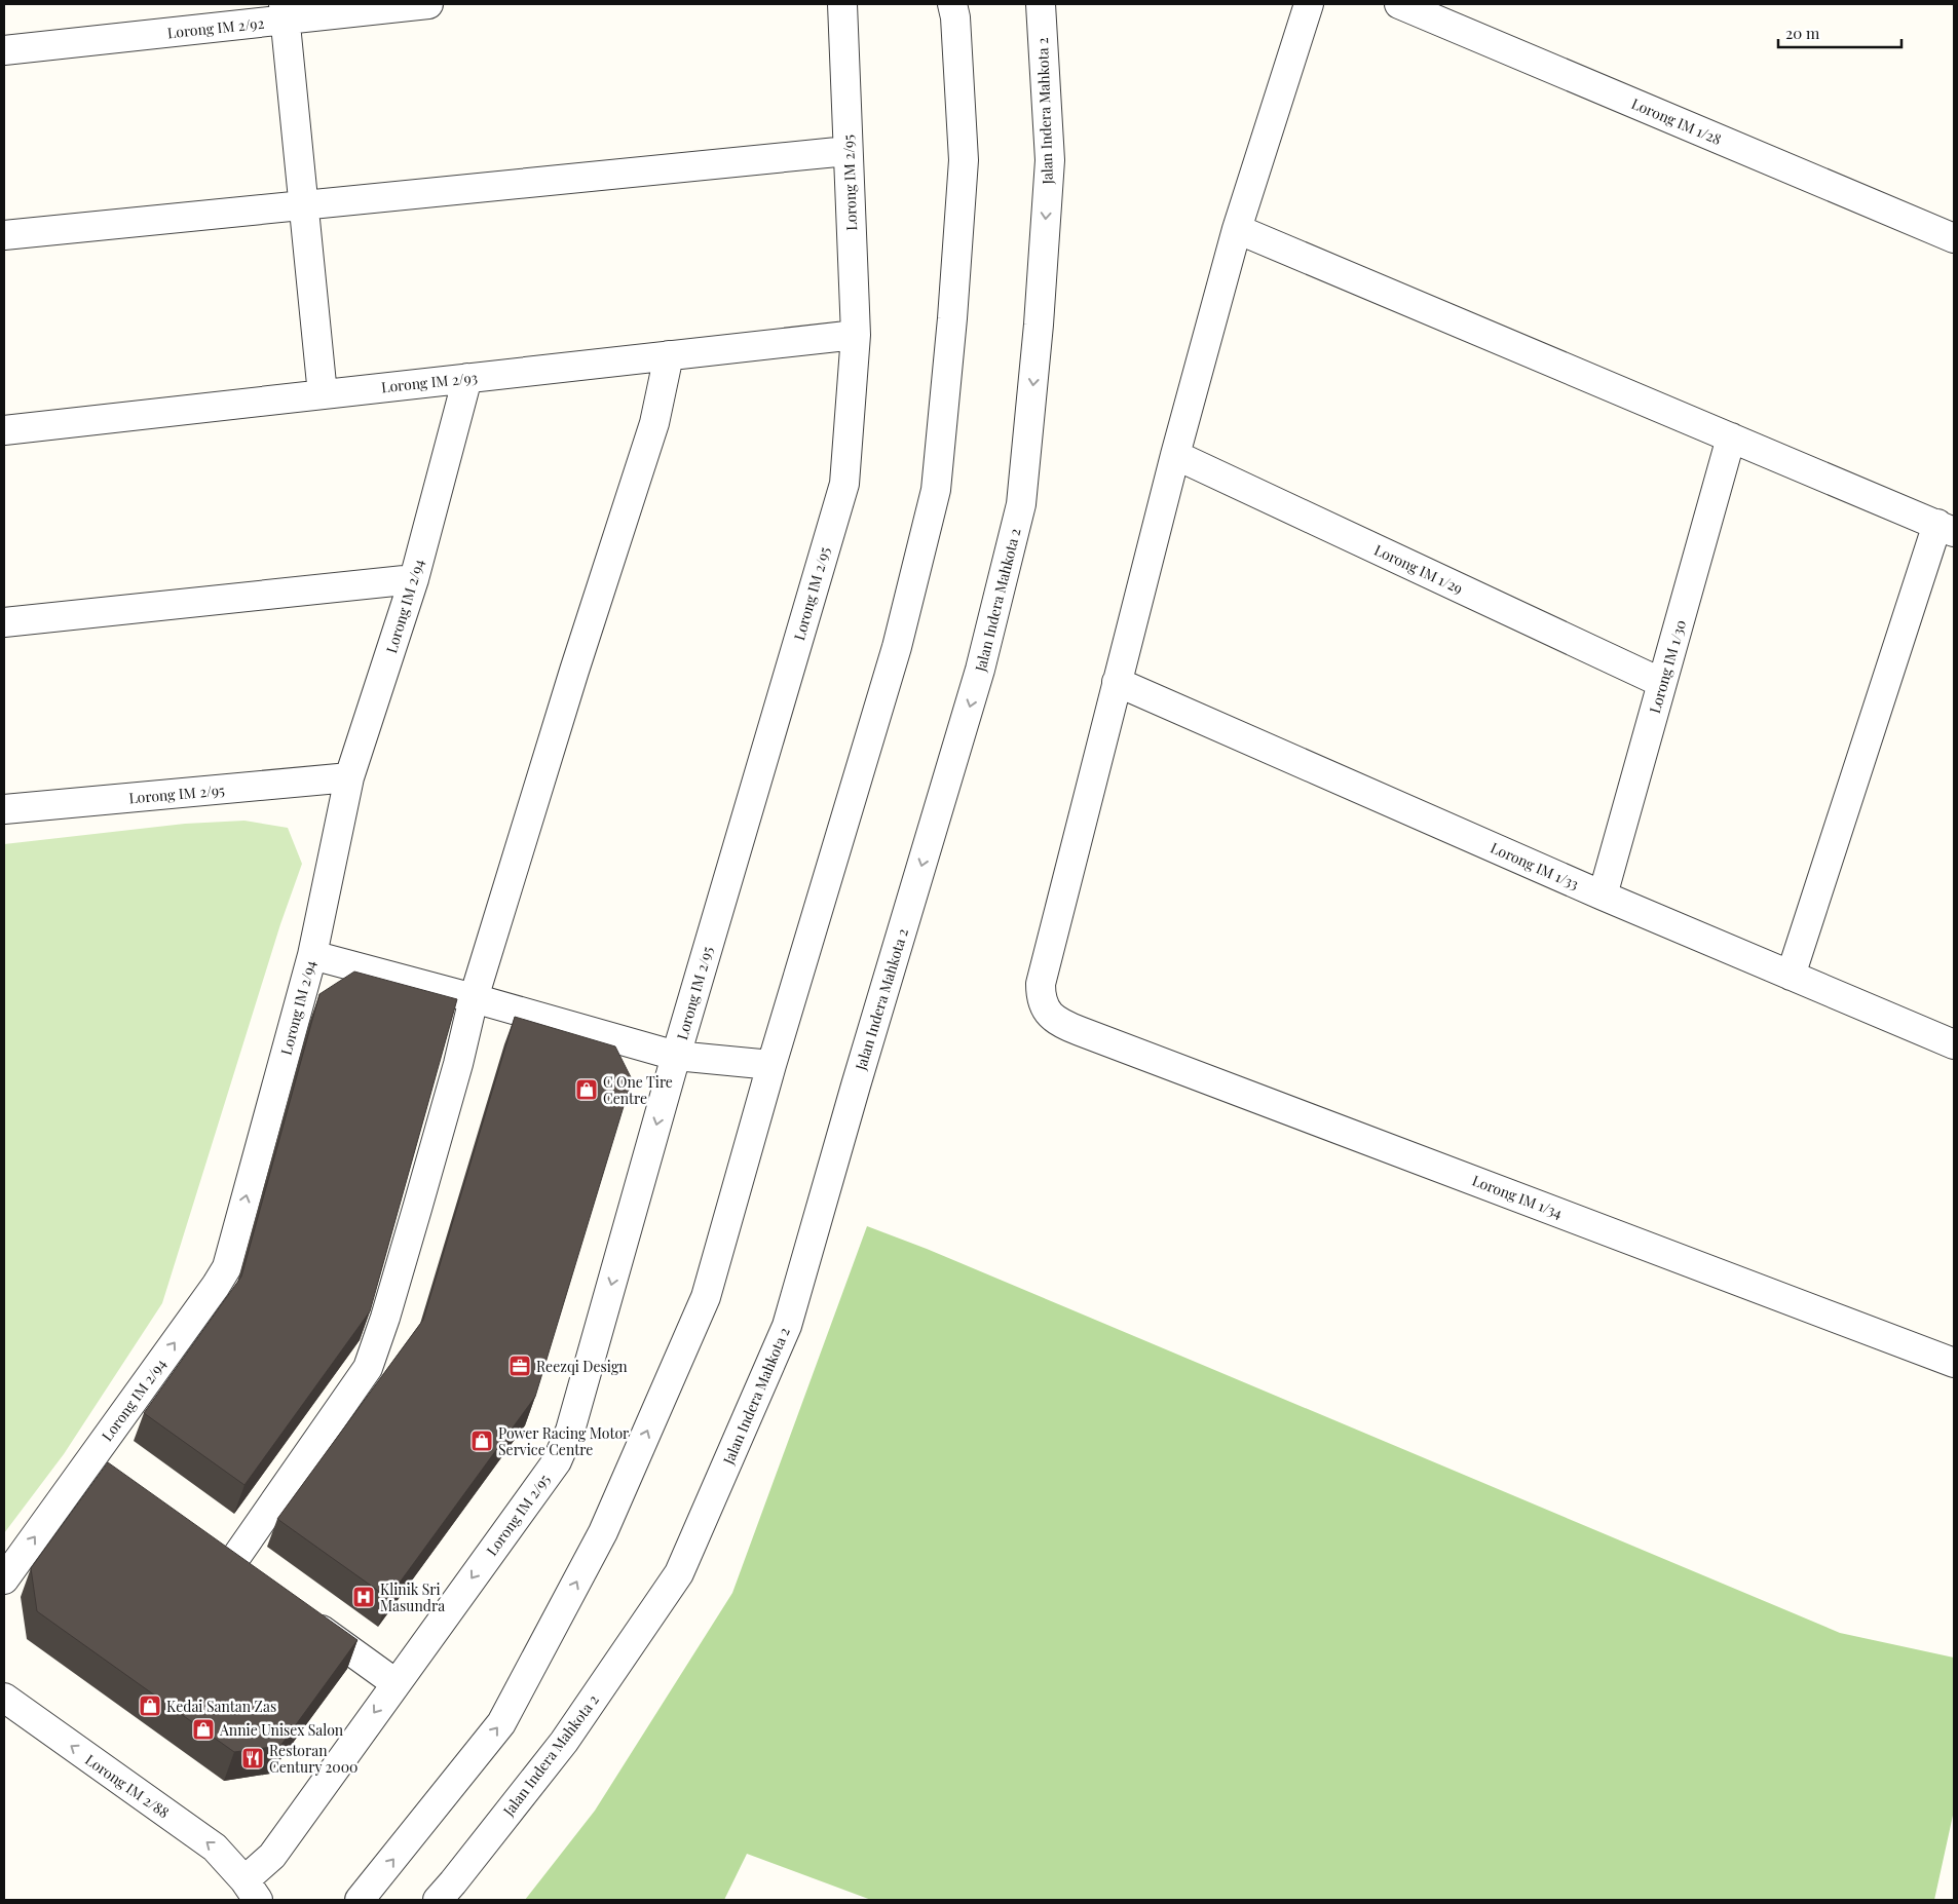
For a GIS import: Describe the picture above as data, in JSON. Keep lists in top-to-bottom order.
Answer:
{
  "streets": {
    "street": [
      "Lorong IM 2/92",
      "Jalan Indera Mahkota 2",
      "Lorong IM 1/28",
      "Lorong IM 2/95",
      "Lorong IM 2/93",
      "Lorong IM 1/29",
      "Lorong IM 2/94",
      "Lorong IM 1/30",
      "Lorong IM 1/33",
      "Lorong IM 1/34",
      "Lorong IM 2/88"
    ]
  },
  "crossings": [
    ["Lorong IM 2/95", "Lorong IM 2/93"],
    ["Lorong IM 2/95", "Lorong IM 2/94"],
    ["Lorong IM 2/95", "Lorong IM 2/88"],
    ["Lorong IM 2/93", "Lorong IM 2/94"],
    ["Lorong IM 1/29", "Lorong IM 1/30"],
    ["Lorong IM 1/29", "Lorong IM 1/34"],
    ["Lorong IM 1/30", "Lorong IM 1/33"],
    ["Lorong IM 1/33", "Lorong IM 1/34"]
  ],
  "places": {
    "shop": [
      "C One Tire Centre",
      "Power Racing Motor Service Centre",
      "Kedai Santan Zas",
      "Annie Unisex Salon"
    ],
    "office": ["Reezqi Design"],
    "hospital": ["Klinik Sri Masundra"],
    "restaurant": ["Restoran Century 2000"]
  },
  "scale_bar": "20 m"
}
